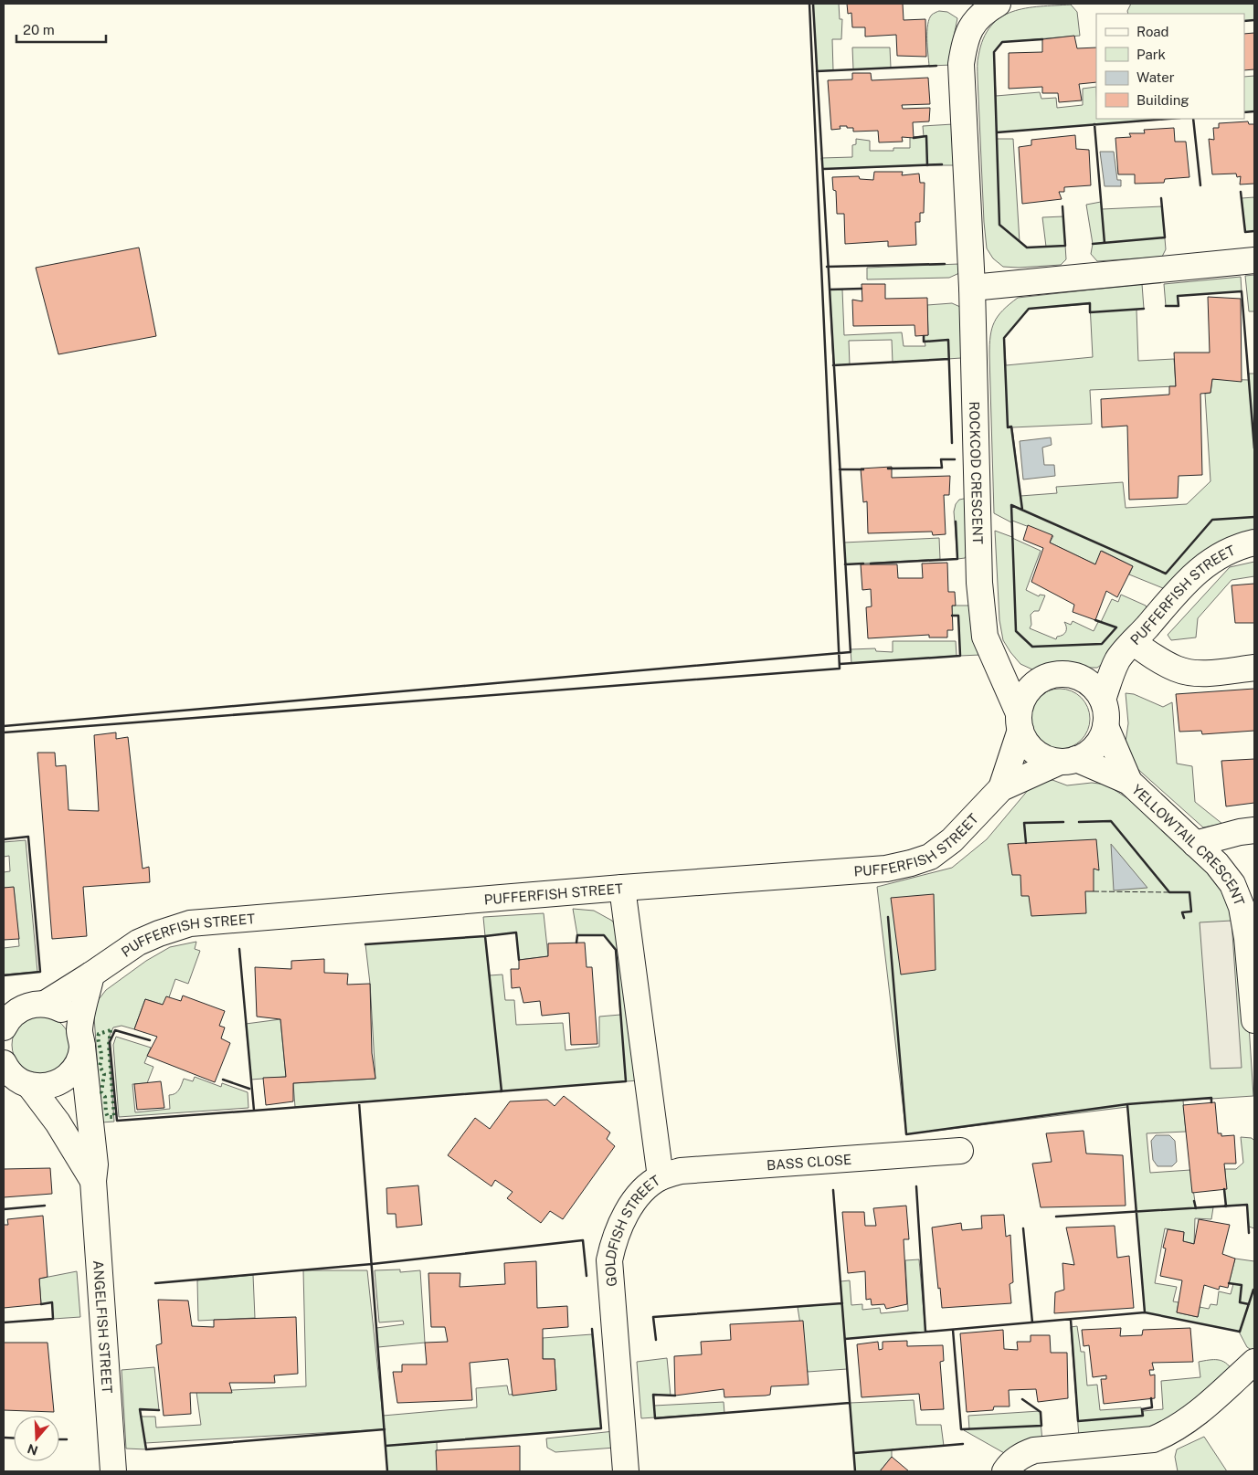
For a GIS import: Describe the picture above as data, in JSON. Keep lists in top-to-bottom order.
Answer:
{
  "streets": {
    "street": [
      "ROCKCOD CRESCENT",
      "PUFFERFISH STREET",
      "YELLOWTAIL CRESCENT",
      "BASS CLOSE",
      "GOLDFISH STREET",
      "ANGELFISH STREET"
    ]
  },
  "crossings": [
    ["ROCKCOD CRESCENT", "PUFFERFISH STREET"],
    ["ROCKCOD CRESCENT", "YELLOWTAIL CRESCENT"],
    ["PUFFERFISH STREET", "YELLOWTAIL CRESCENT"],
    ["PUFFERFISH STREET", "GOLDFISH STREET"],
    ["BASS CLOSE", "GOLDFISH STREET"]
  ],
  "legend": [
    "Road",
    "Park",
    "Water",
    "Building"
  ],
  "scale_bar": "20 m",
  "north": "bottom"
}
